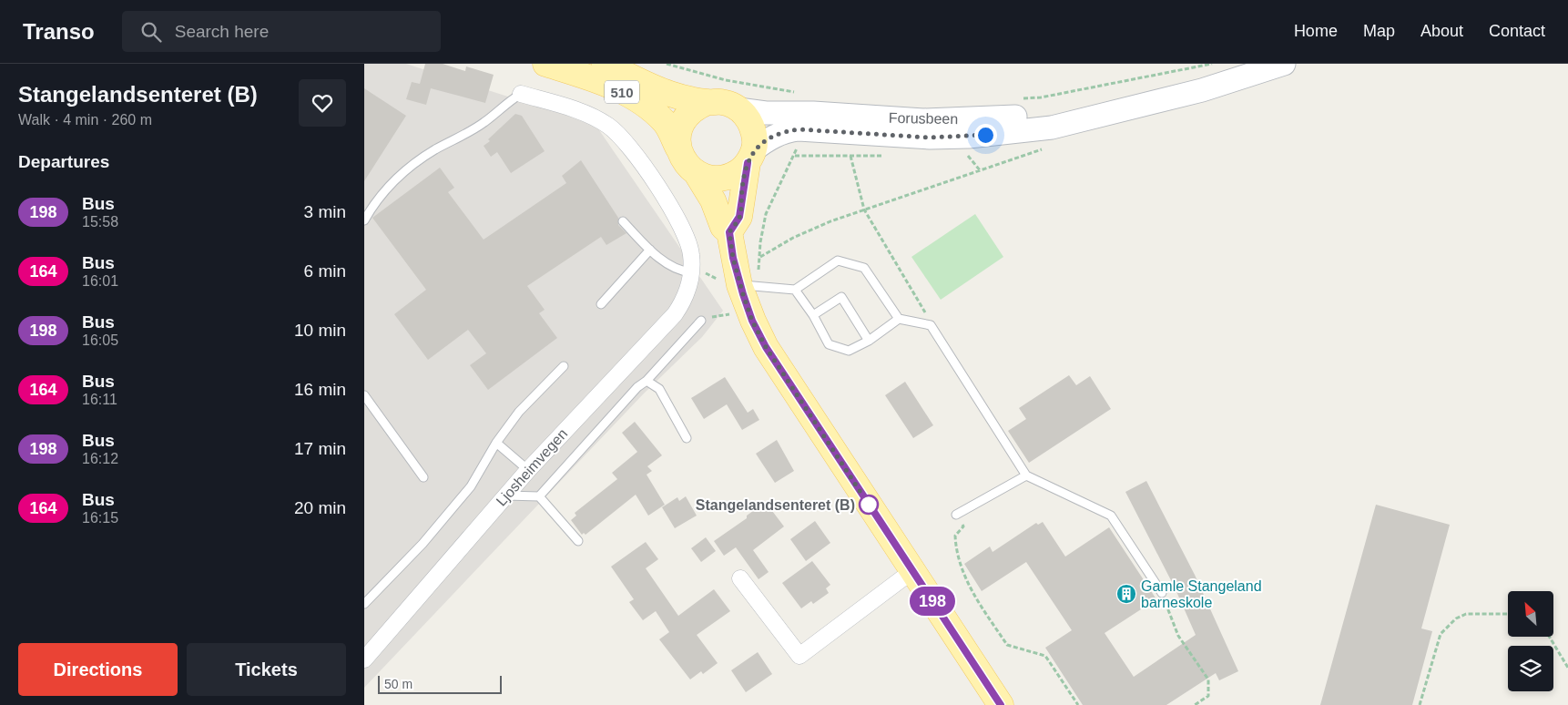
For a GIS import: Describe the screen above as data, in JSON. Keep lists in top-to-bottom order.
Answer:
{
  "streets": {
    "main road": ["510", "Forusbeen"],
    "street": ["Ljosheimvegen"]
  },
  "crossings": [
    ["510", "Forusbeen"]
  ],
  "places": {
    "other": ["Stangelandsenteret (B)"],
    "building": ["Gamle Stangeland barneskole"]
  },
  "lines": ["bus line 198"],
  "scale_bar": "50 m",
  "north": "top left",
  "page": {
    "header": "Transo",
    "search": "Search here",
    "nav": [
      "Home",
      "Map",
      "About",
      "Contact"
    ],
    "heading": [
      ["Stangelandsenteret (B)", "Walk · 4 min · 260 m"],
      "Departures"
    ],
    "on_map": "198",
    "list": [
      {
        "mark": "198",
        "name": "Bus",
        "note": "15:58",
        "value": "3 min"
      },
      {
        "mark": "164",
        "name": "Bus",
        "note": "16:01",
        "value": "6 min"
      },
      {
        "mark": "198",
        "name": "Bus",
        "note": "16:05",
        "value": "10 min"
      },
      {
        "mark": "164",
        "name": "Bus",
        "note": "16:11",
        "value": "16 min"
      },
      {
        "mark": "198",
        "name": "Bus",
        "note": "16:12",
        "value": "17 min"
      },
      {
        "mark": "164",
        "name": "Bus",
        "note": "16:15",
        "value": "20 min"
      }
    ],
    "buttons": ["Directions", "Tickets"],
    "scale": "50 m"
  }
}
